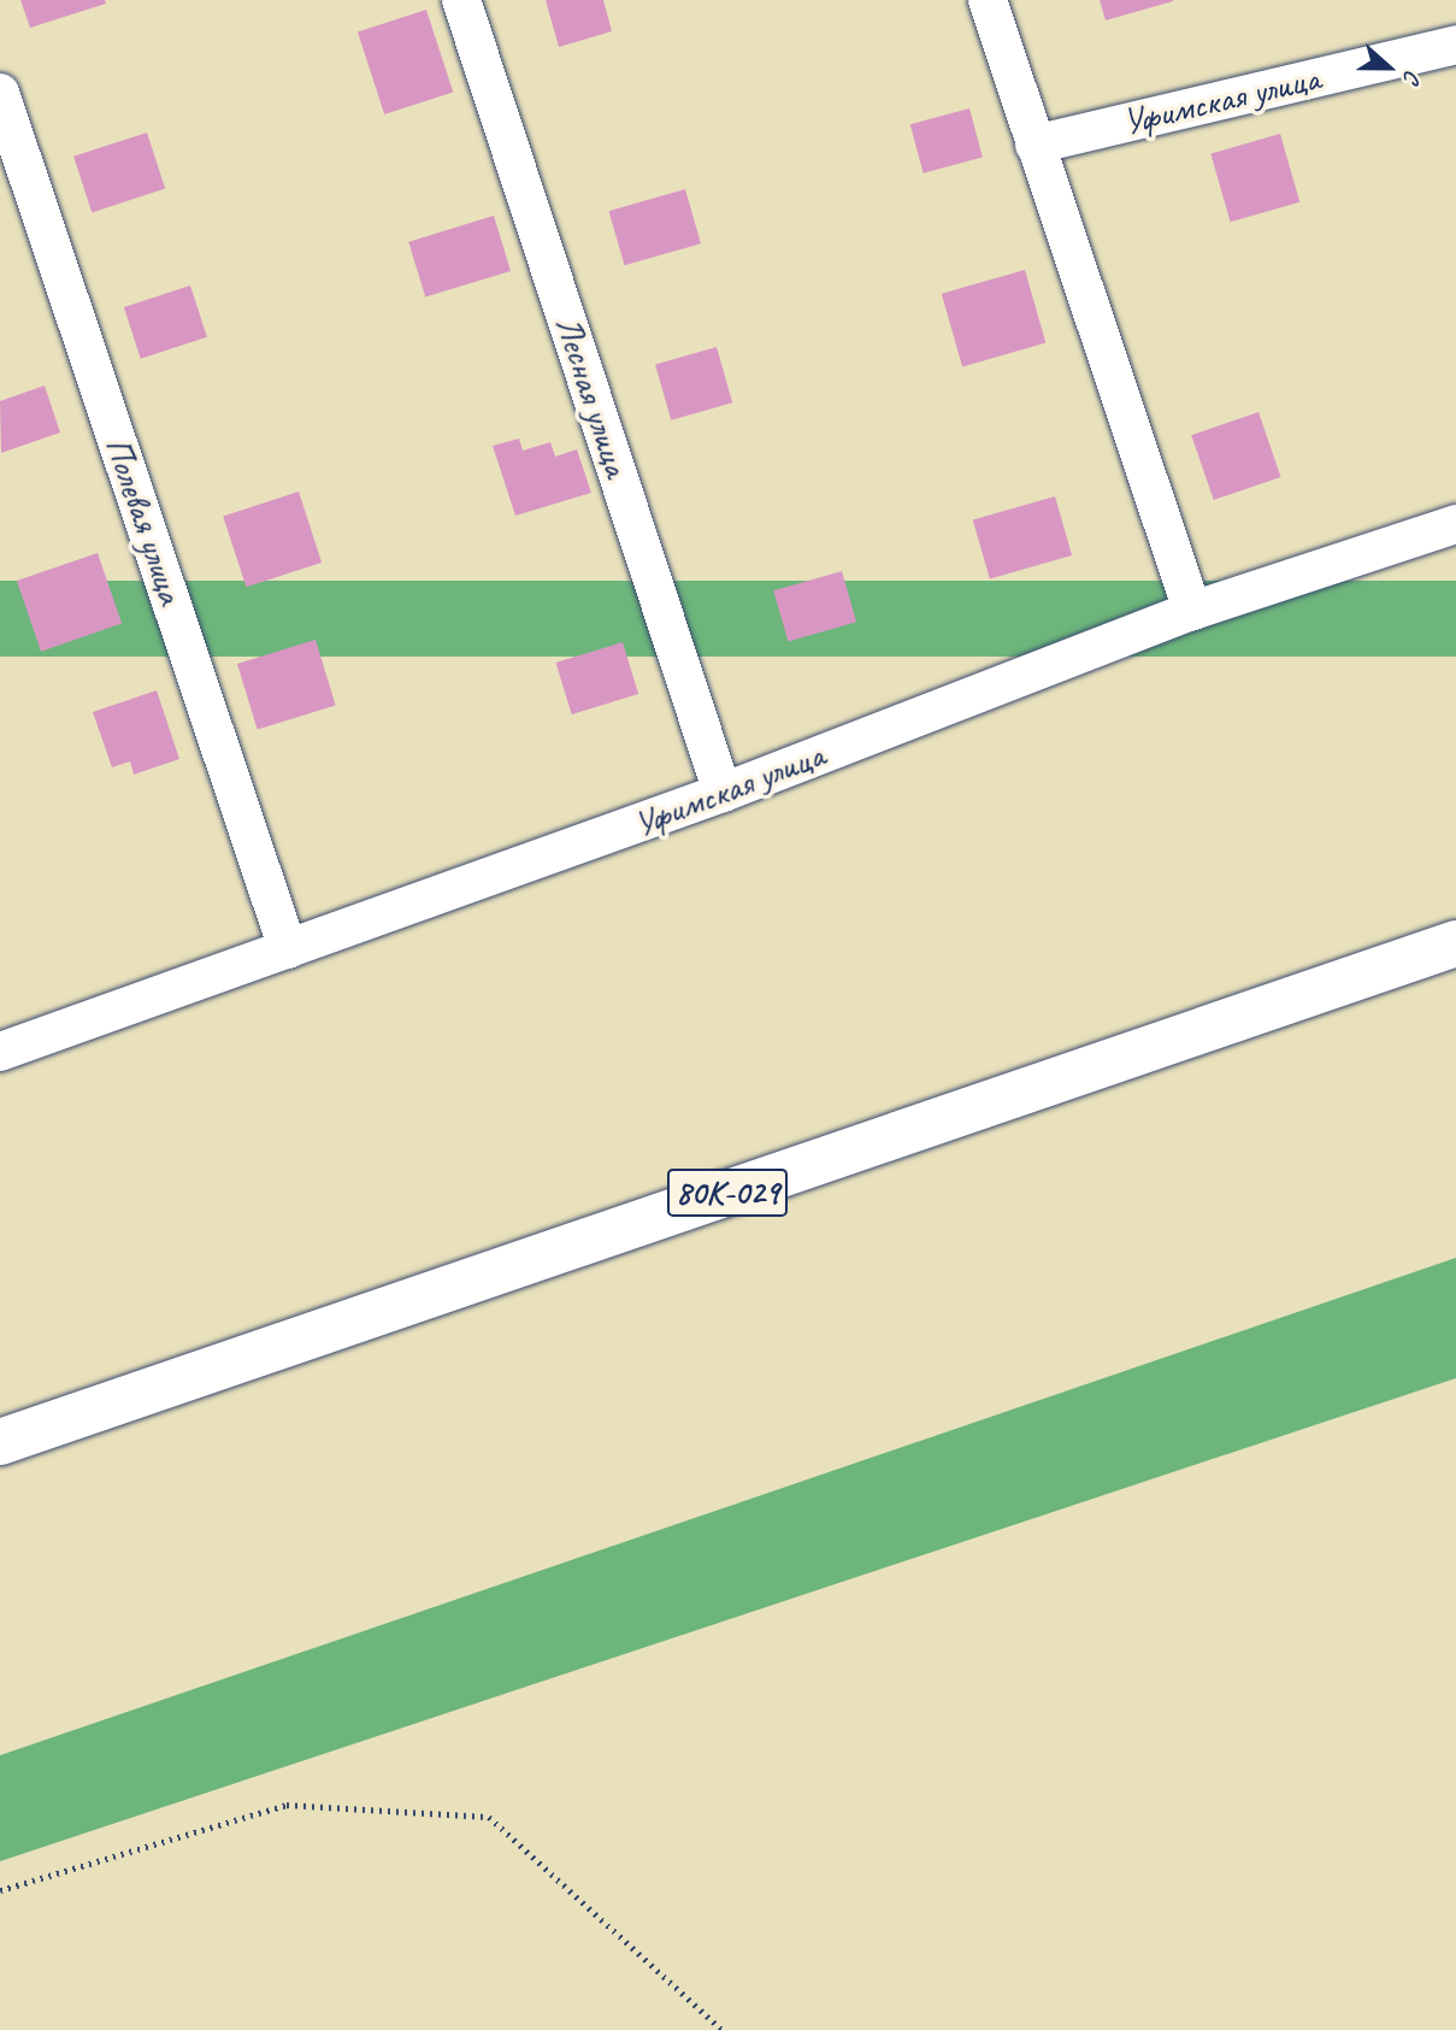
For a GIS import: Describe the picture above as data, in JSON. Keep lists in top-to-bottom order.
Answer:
{
  "streets": {
    "main road": ["80К-029"],
    "street": ["Уфимская улица", "Лесная улица", "Полевая улица"]
  },
  "crossings": [
    ["Уфимская улица", "Лесная улица"],
    ["Уфимская улица", "Полевая улица"]
  ],
  "north": "right"
}
